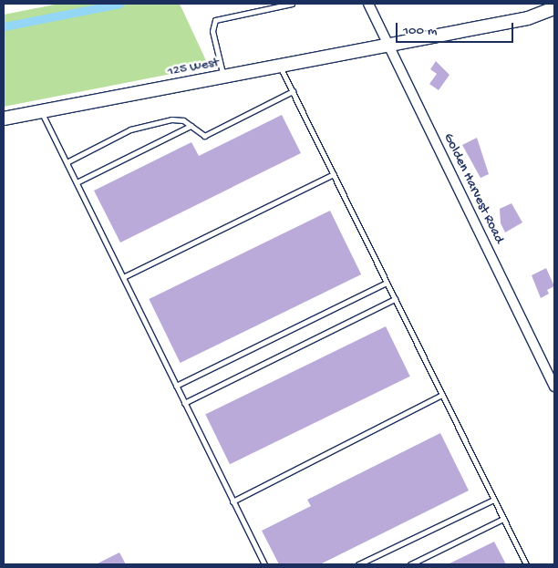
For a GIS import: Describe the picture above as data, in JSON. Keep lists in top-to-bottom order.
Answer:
{
  "streets": {
    "main road": ["125 West"],
    "street": ["Golden Harvest Road"]
  },
  "crossings": [
    ["125 West", "Golden Harvest Road"]
  ],
  "scale_bar": "100 m"
}
